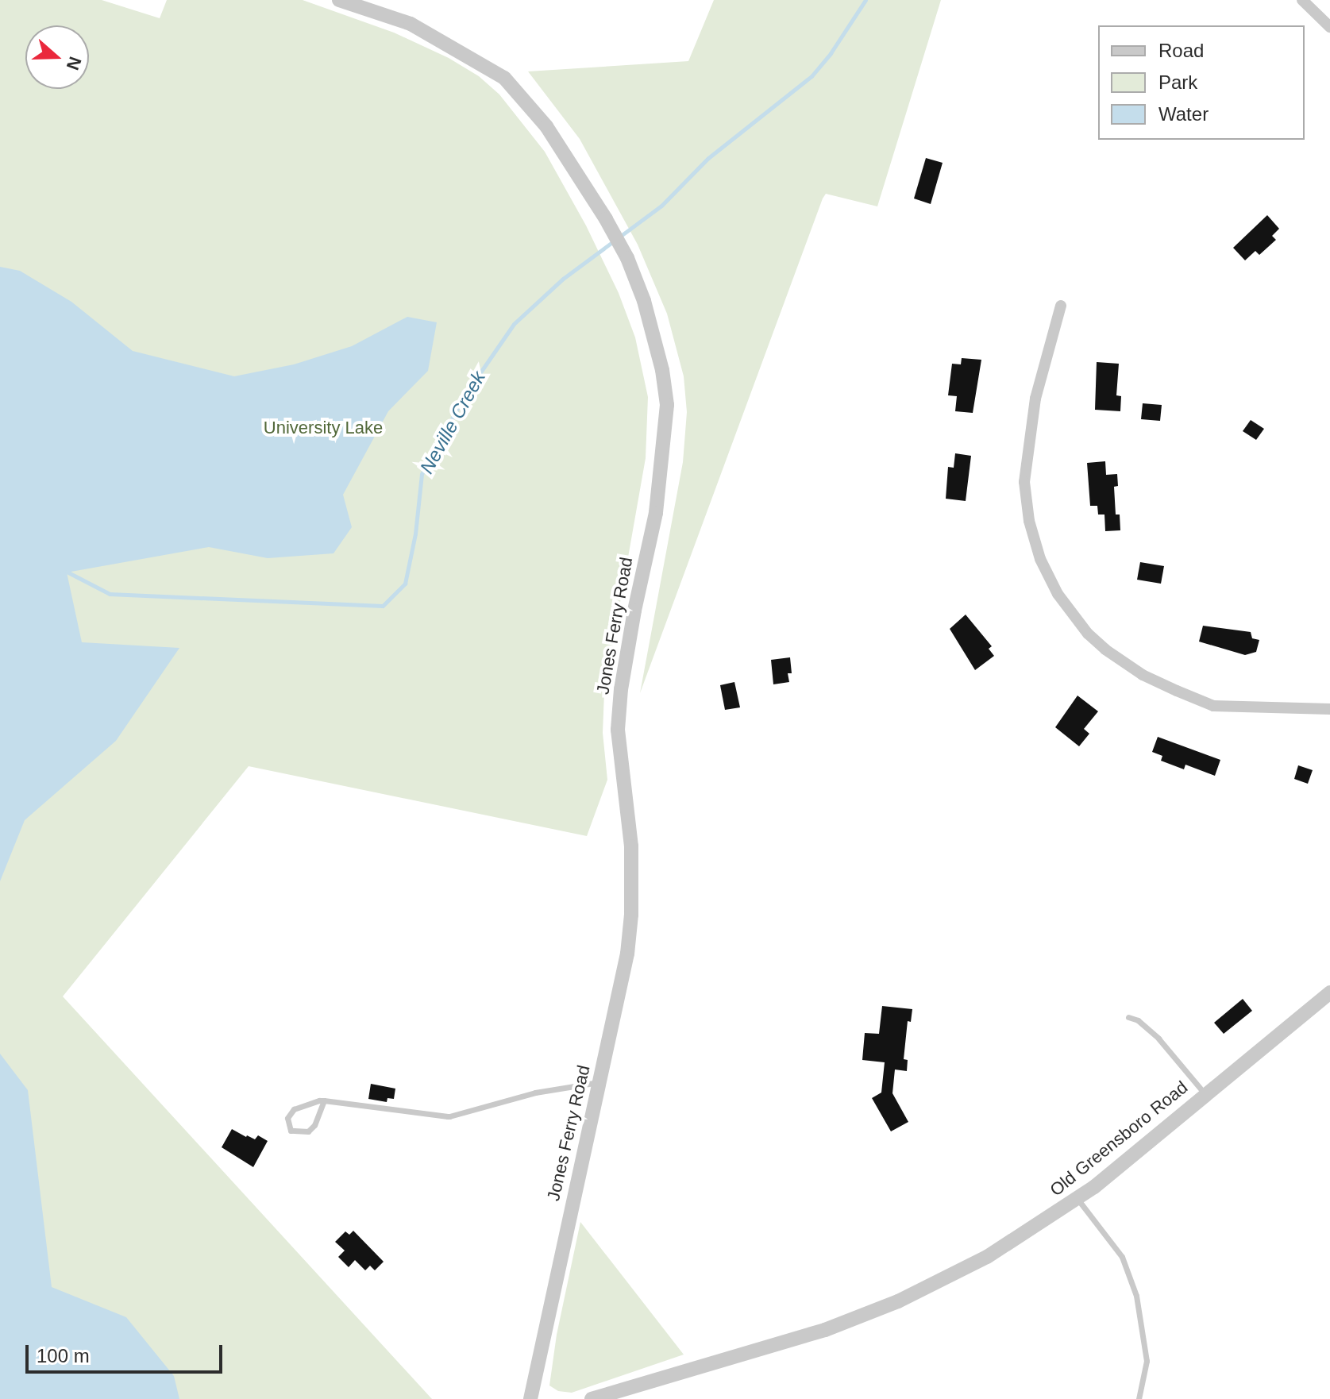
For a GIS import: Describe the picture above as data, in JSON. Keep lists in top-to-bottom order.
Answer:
{
  "streets": {
    "street": ["Jones Ferry Road", "Old Greensboro Road"]
  },
  "water": ["Neville Creek"],
  "parks": ["University Lake"],
  "legend": ["Road", "Park", "Water"],
  "scale_bar": "100 m",
  "north": "right"
}
